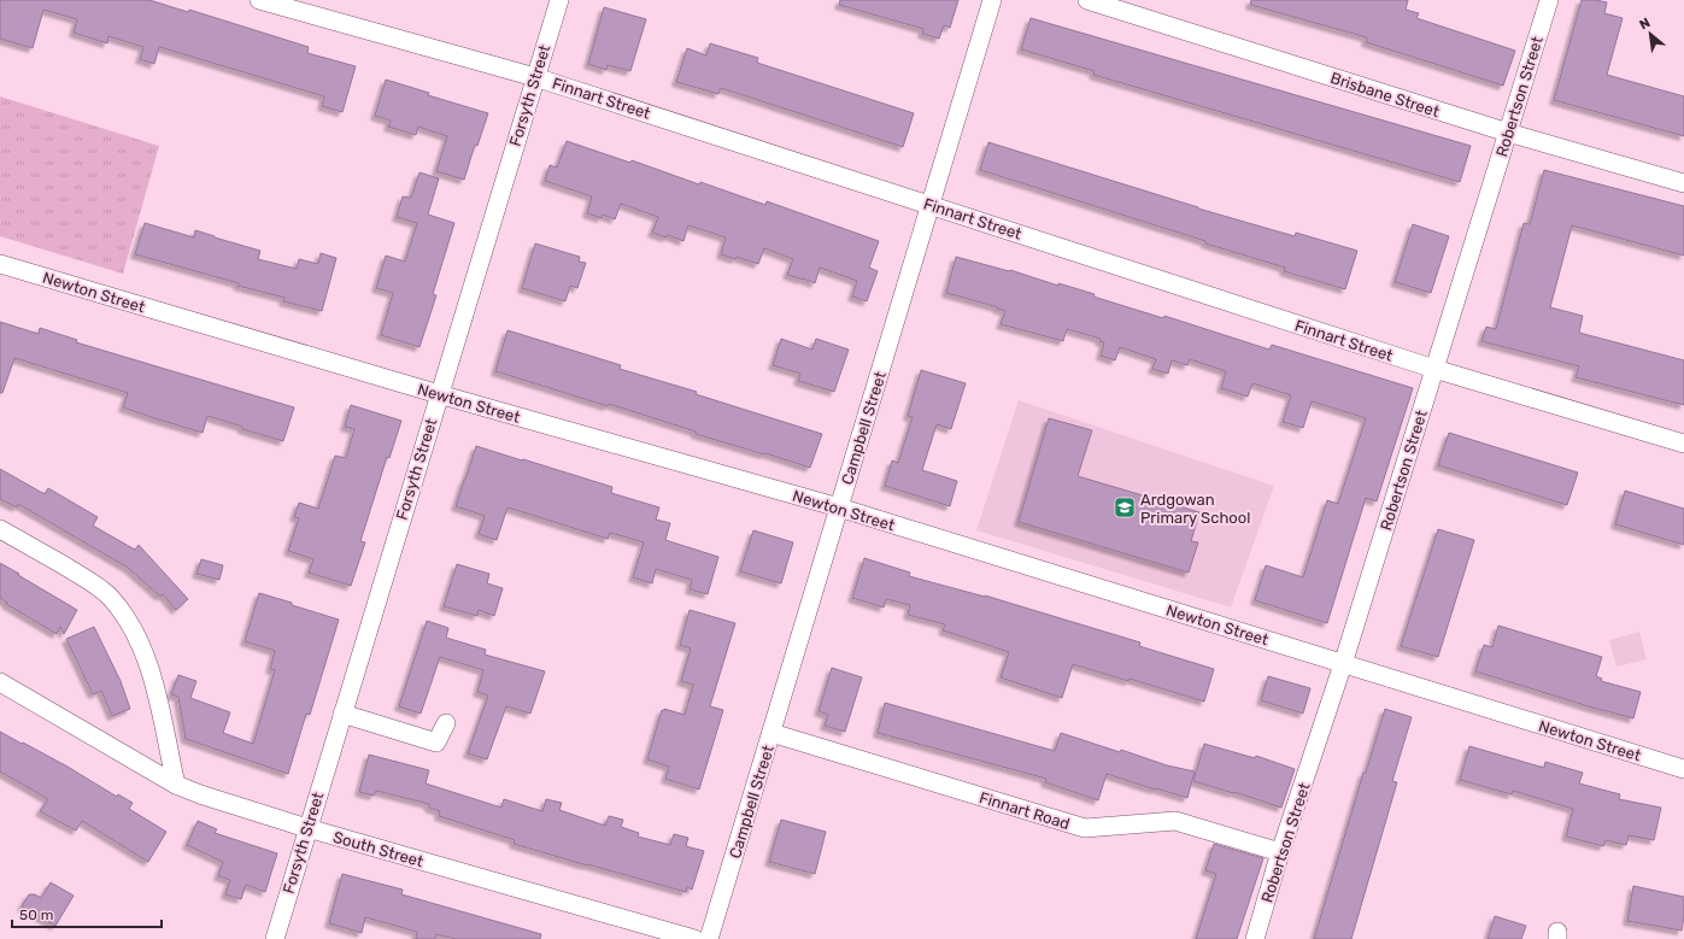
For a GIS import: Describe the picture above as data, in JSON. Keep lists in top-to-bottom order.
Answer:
{
  "streets": {
    "street": [
      "Brisbane Street",
      "Forsyth Street",
      "Robertson Street",
      "Finnart Street",
      "Newton Street",
      "Campbell Street",
      "Finnart Road",
      "South Street"
    ]
  },
  "crossings": [
    ["Brisbane Street", "Robertson Street"],
    ["Forsyth Street", "Finnart Street"],
    ["Forsyth Street", "Newton Street"],
    ["Forsyth Street", "South Street"],
    ["Robertson Street", "Finnart Street"],
    ["Robertson Street", "Newton Street"],
    ["Robertson Street", "Finnart Road"],
    ["Finnart Street", "Campbell Street"],
    ["Newton Street", "Campbell Street"],
    ["Campbell Street", "Finnart Road"]
  ],
  "places": {
    "school or university": ["Ardgowan Primary School"]
  },
  "scale_bar": "50 m",
  "north": "top left"
}
